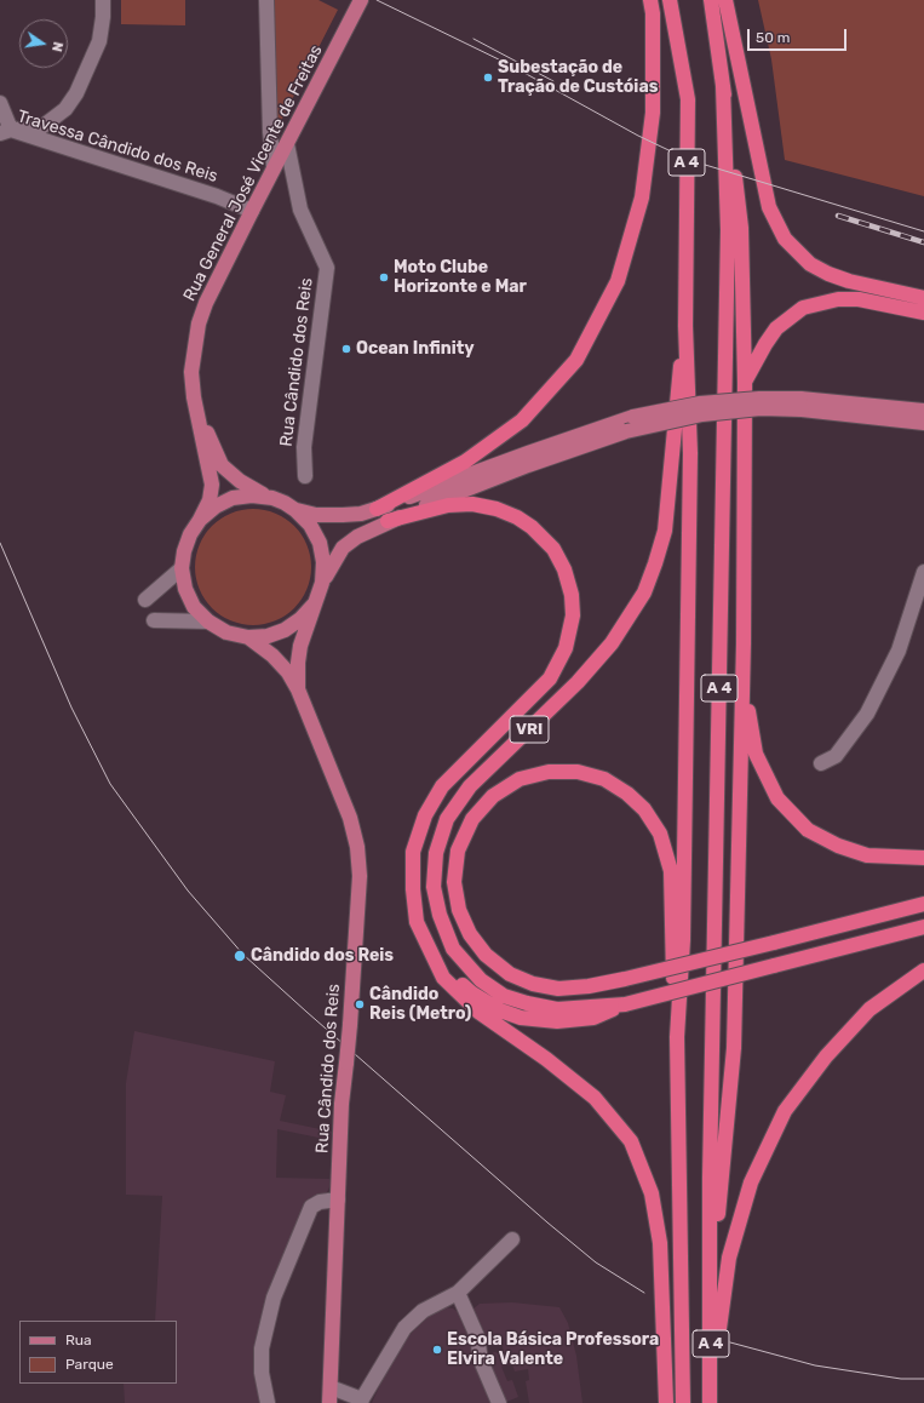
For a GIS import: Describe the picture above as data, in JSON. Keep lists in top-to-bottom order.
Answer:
{
  "streets": {
    "highway": ["A 4", "VRI"],
    "main road": ["Rua General José Vicente de Freitas", "Rua Cândido dos Reis"],
    "street": ["Travessa Cândido dos Reis"]
  },
  "crossings": [
    ["Travessa Cândido dos Reis", "Rua General José Vicente de Freitas"],
    ["A 4", "VRI"],
    ["Rua General José Vicente de Freitas", "Rua Cândido dos Reis"]
  ],
  "places": [
    "Subestação de Tração de Custóias",
    "Moto Clube Horizonte e Mar",
    "Ocean Infinity",
    "Cândido dos Reis",
    "Cândido Reis (Metro)",
    "Escola Básica Professora Elvira Valente"
  ],
  "legend": ["Rua", "Parque"],
  "scale_bar": "50 m",
  "north": "right"
}
